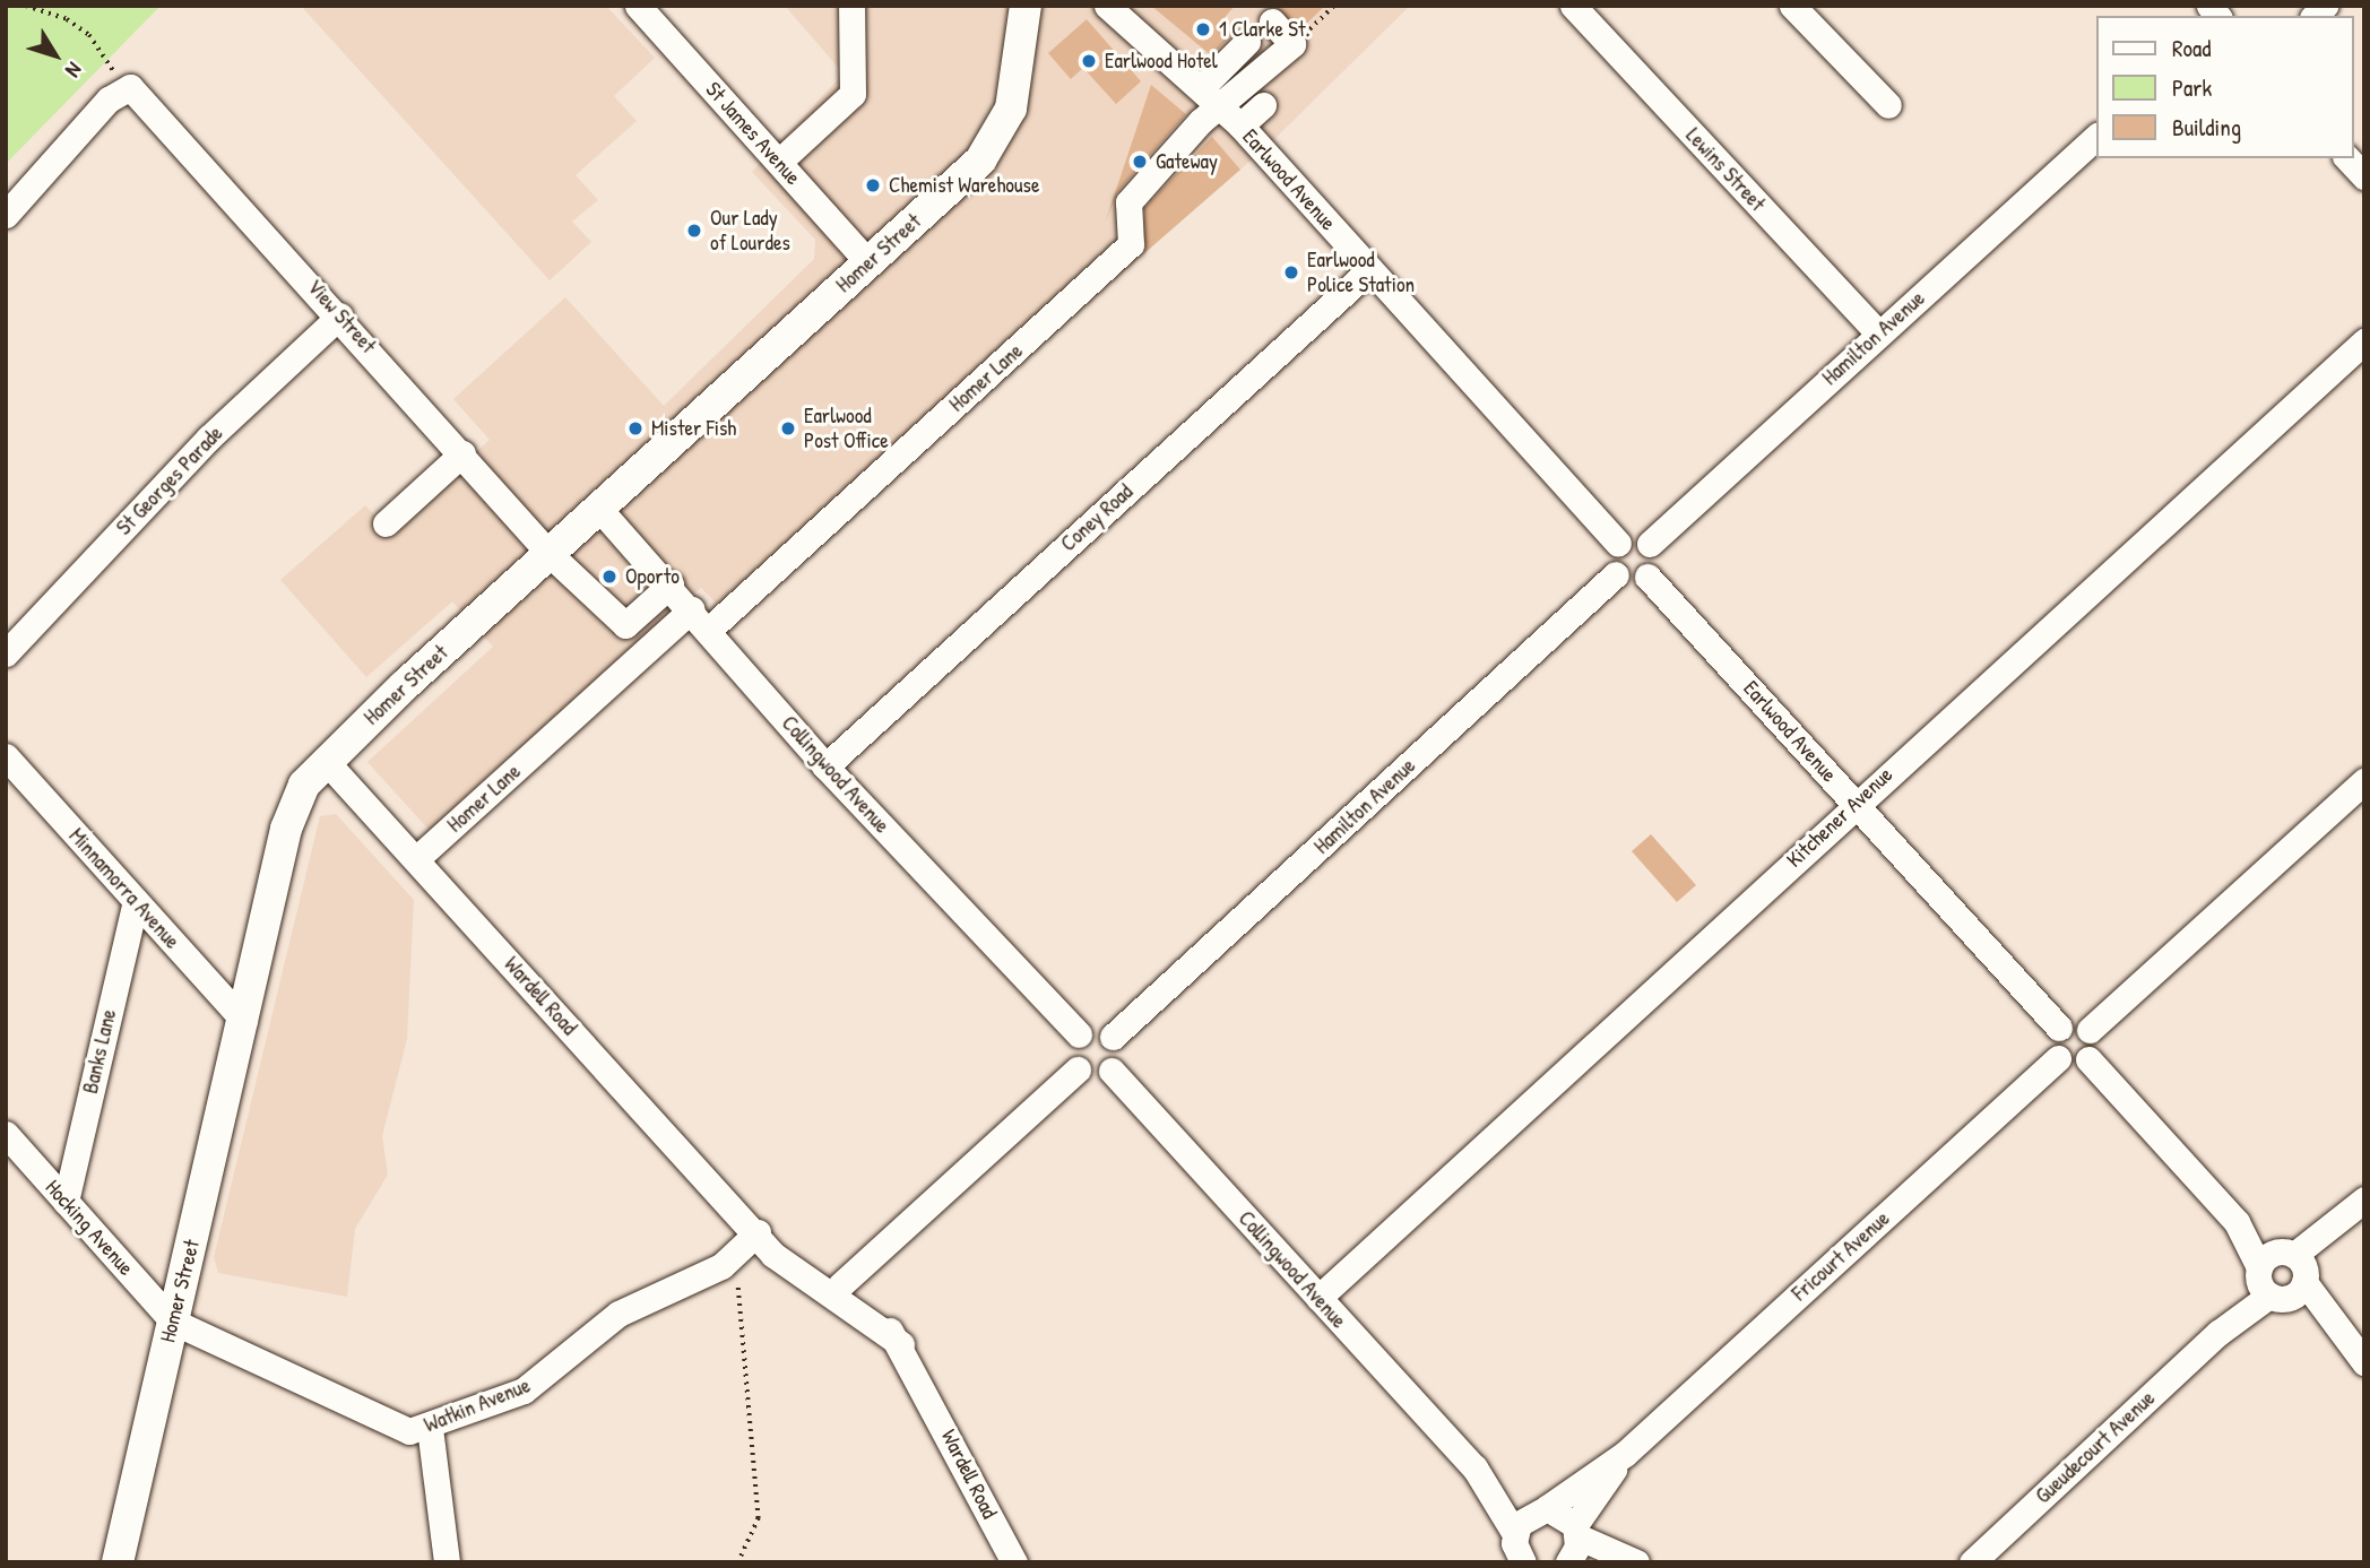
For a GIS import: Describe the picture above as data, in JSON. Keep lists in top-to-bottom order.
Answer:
{
  "streets": {
    "main road": ["Homer Street"],
    "street": [
      "St James Avenue",
      "Lewins Street",
      "Earlwood Avenue",
      "View Street",
      "Hamilton Avenue",
      "Homer Lane",
      "St Georges Parade",
      "Coney Road",
      "Collingwood Avenue",
      "Kitchener Avenue",
      "Minnamorra Avenue",
      "Wardell Road",
      "Banks Lane",
      "Hocking Avenue",
      "Fricourt Avenue",
      "Watkin Avenue",
      "Gueudecourt Avenue"
    ]
  },
  "crossings": [
    ["St James Avenue", "Homer Street"],
    ["Lewins Street", "Hamilton Avenue"],
    ["Earlwood Avenue", "Hamilton Avenue"],
    ["Earlwood Avenue", "Homer Lane"],
    ["Earlwood Avenue", "Coney Road"],
    ["Earlwood Avenue", "Kitchener Avenue"],
    ["Earlwood Avenue", "Fricourt Avenue"],
    ["Homer Street", "View Street"],
    ["Homer Street", "Collingwood Avenue"],
    ["Homer Street", "Minnamorra Avenue"],
    ["Homer Street", "Wardell Road"],
    ["Homer Street", "Hocking Avenue"],
    ["Homer Street", "Watkin Avenue"],
    ["View Street", "St Georges Parade"],
    ["View Street", "Collingwood Avenue"],
    ["Hamilton Avenue", "Collingwood Avenue"],
    ["Homer Lane", "Collingwood Avenue"],
    ["Homer Lane", "Wardell Road"],
    ["Coney Road", "Collingwood Avenue"],
    ["Collingwood Avenue", "Kitchener Avenue"],
    ["Collingwood Avenue", "Fricourt Avenue"],
    ["Minnamorra Avenue", "Banks Lane"],
    ["Wardell Road", "Watkin Avenue"],
    ["Banks Lane", "Hocking Avenue"],
    ["Hocking Avenue", "Watkin Avenue"]
  ],
  "places": [
    "1 Clarke St.",
    "Earlwood Hotel",
    "Gateway",
    "Chemist Warehouse",
    "Our Lady of Lourdes",
    "Earlwood Police Station",
    "Mister Fish",
    "Earlwood Post Office",
    "Oporto"
  ],
  "legend": ["Road", "Park", "Building"],
  "north": "bottom right"
}
